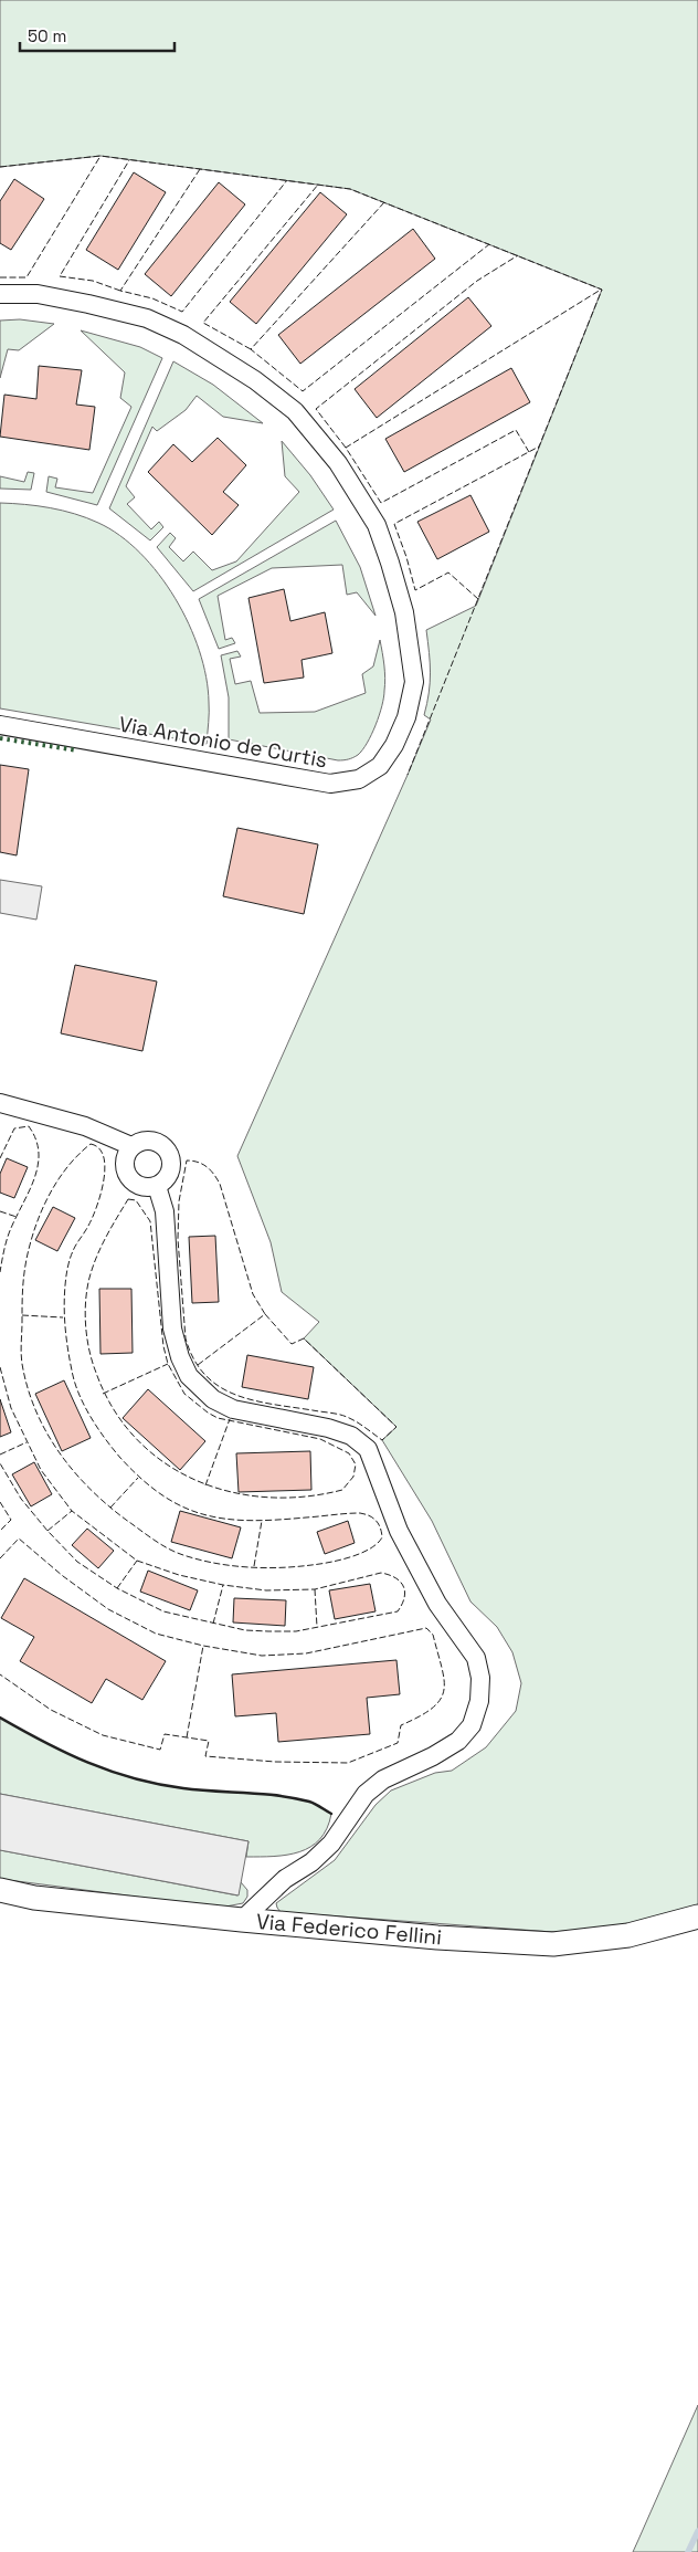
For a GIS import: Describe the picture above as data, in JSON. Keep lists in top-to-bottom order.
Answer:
{
  "streets": {
    "street": ["Via Antonio de Curtis", "Via Federico Fellini"]
  },
  "scale_bar": "50 m"
}
